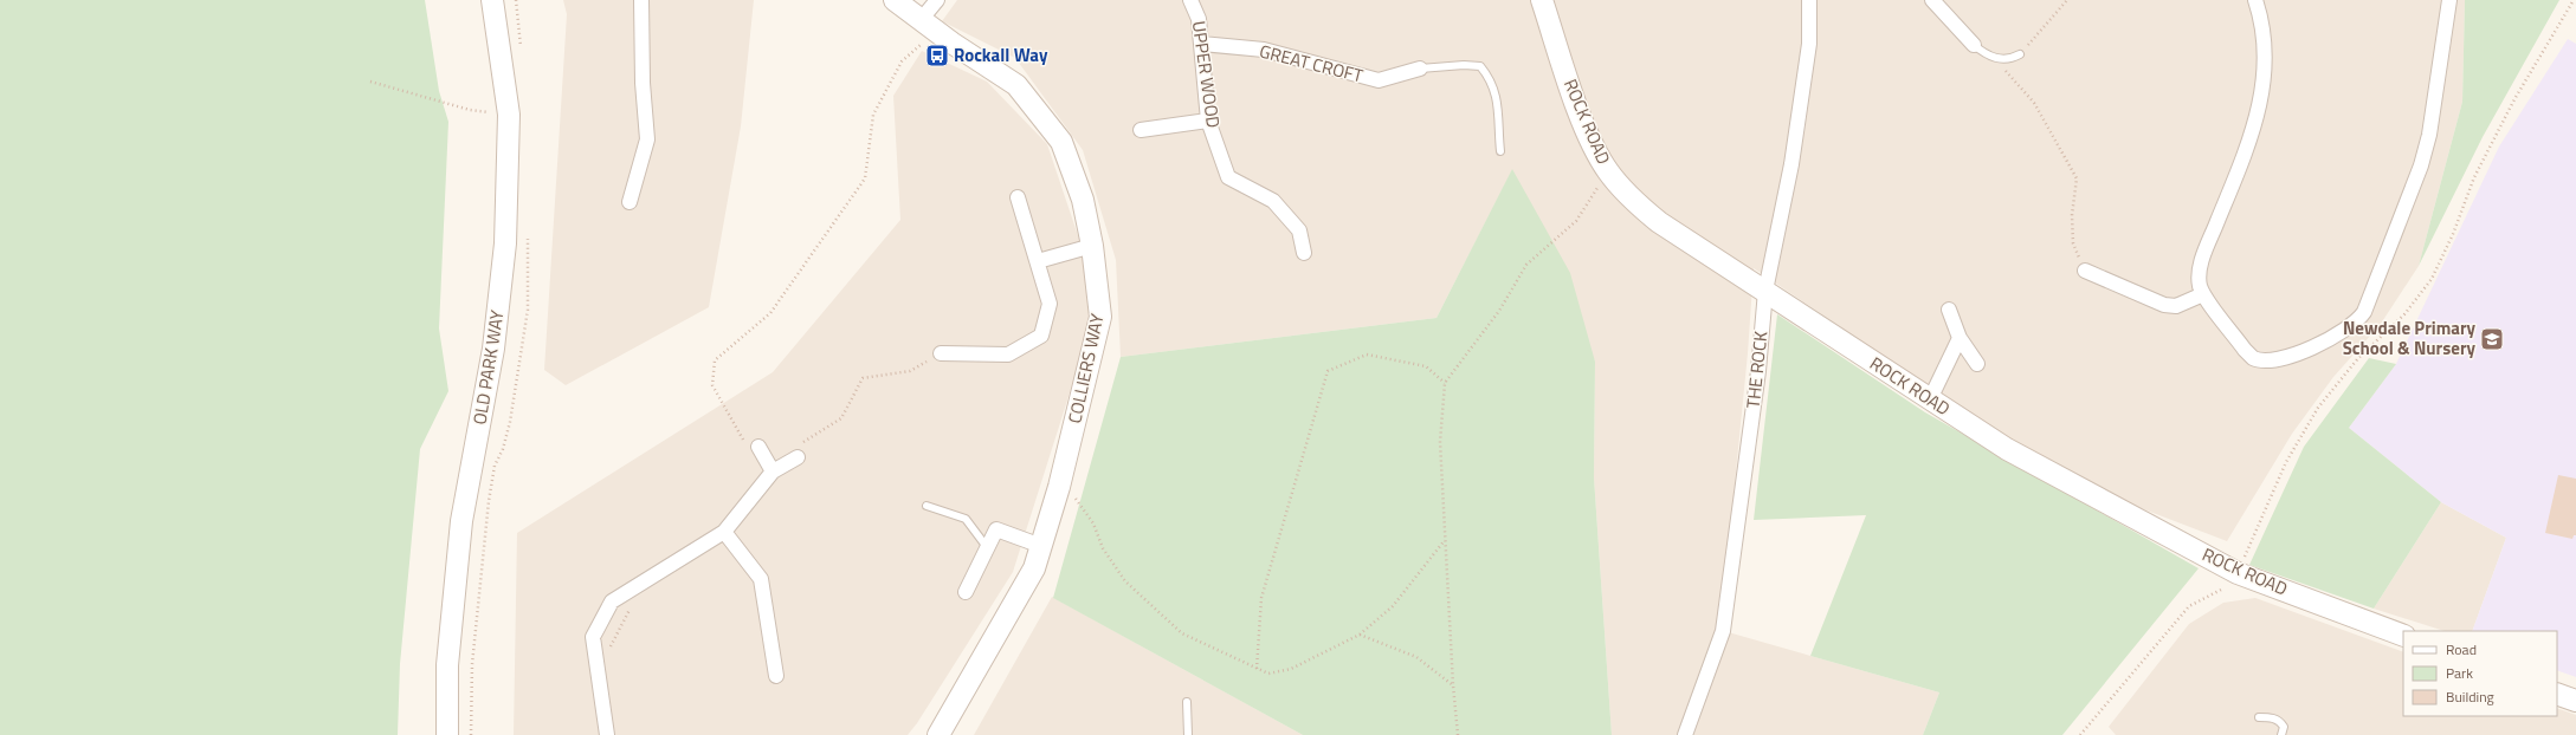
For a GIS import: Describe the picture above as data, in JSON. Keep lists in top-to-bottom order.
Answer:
{
  "streets": {
    "street": [
      "GREAT CROFT",
      "UPPER WOOD",
      "ROCK ROAD",
      "OLD PARK WAY",
      "COLLIERS WAY",
      "THE ROCK"
    ]
  },
  "crossings": [
    ["GREAT CROFT", "UPPER WOOD"],
    ["ROCK ROAD", "THE ROCK"]
  ],
  "places": {
    "bus stop": ["Rockall Way"],
    "school or university": ["Newdale Primary School & Nursery"]
  },
  "legend": ["Road", "Park", "Building"]
}
